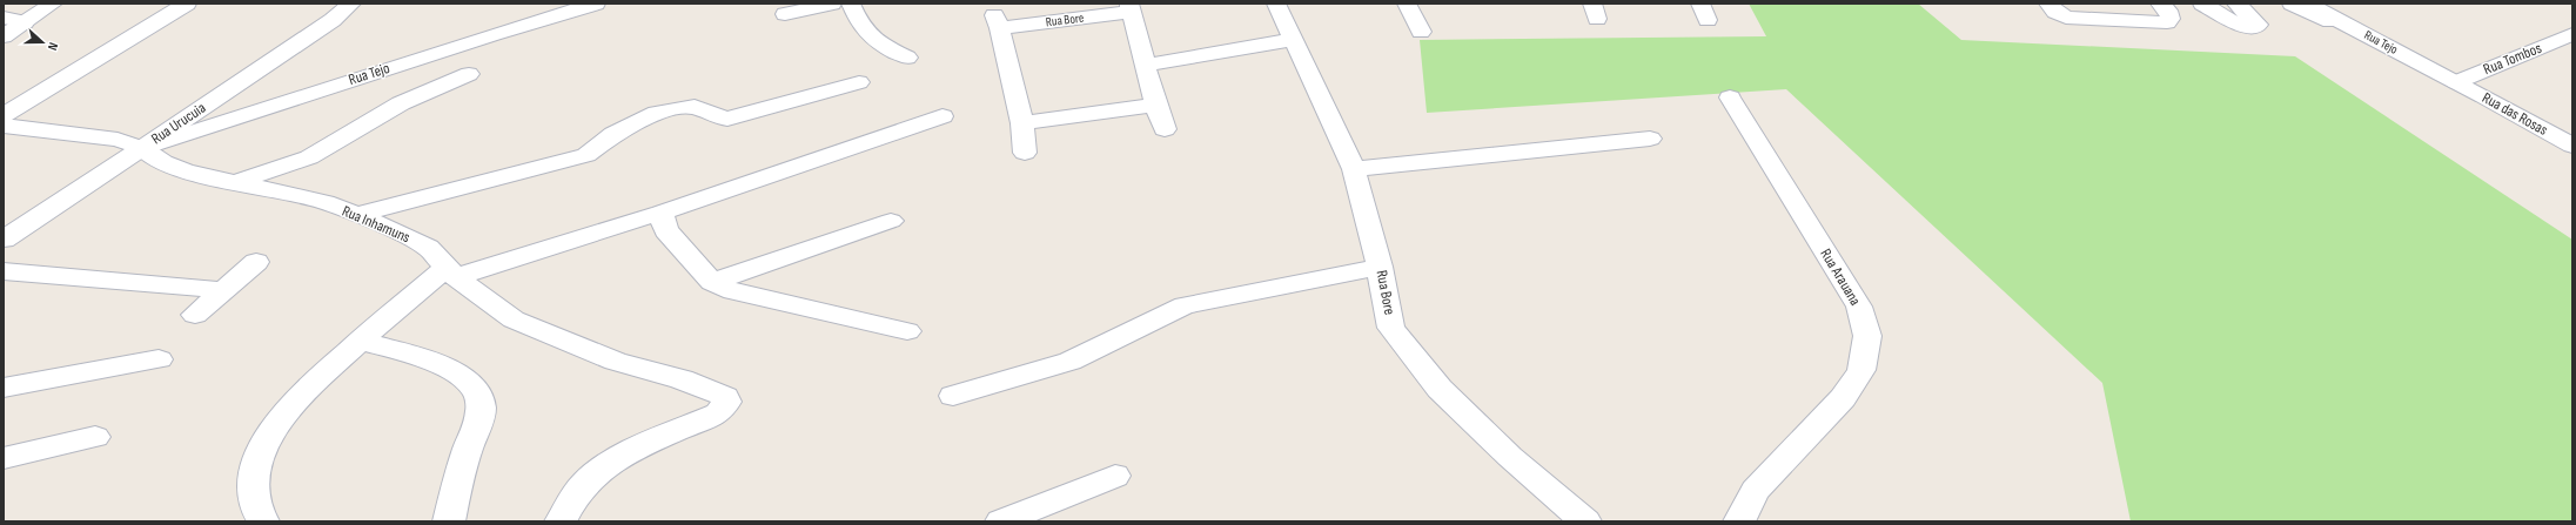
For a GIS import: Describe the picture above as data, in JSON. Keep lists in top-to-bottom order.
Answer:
{
  "streets": {
    "street": [
      "Rua Bore",
      "Rua Tejo",
      "Rua Tombos",
      "Rua das Rosas",
      "Rua Urucuia",
      "Rua Inhamuns",
      "Rua Arauana"
    ]
  },
  "crossings": [
    ["Rua Tejo", "Rua Tombos"],
    ["Rua Tejo", "Rua das Rosas"],
    ["Rua Tejo", "Rua Urucuia"],
    ["Rua Tejo", "Rua Inhamuns"],
    ["Rua Tombos", "Rua das Rosas"],
    ["Rua Urucuia", "Rua Inhamuns"]
  ],
  "north": "right"
}
